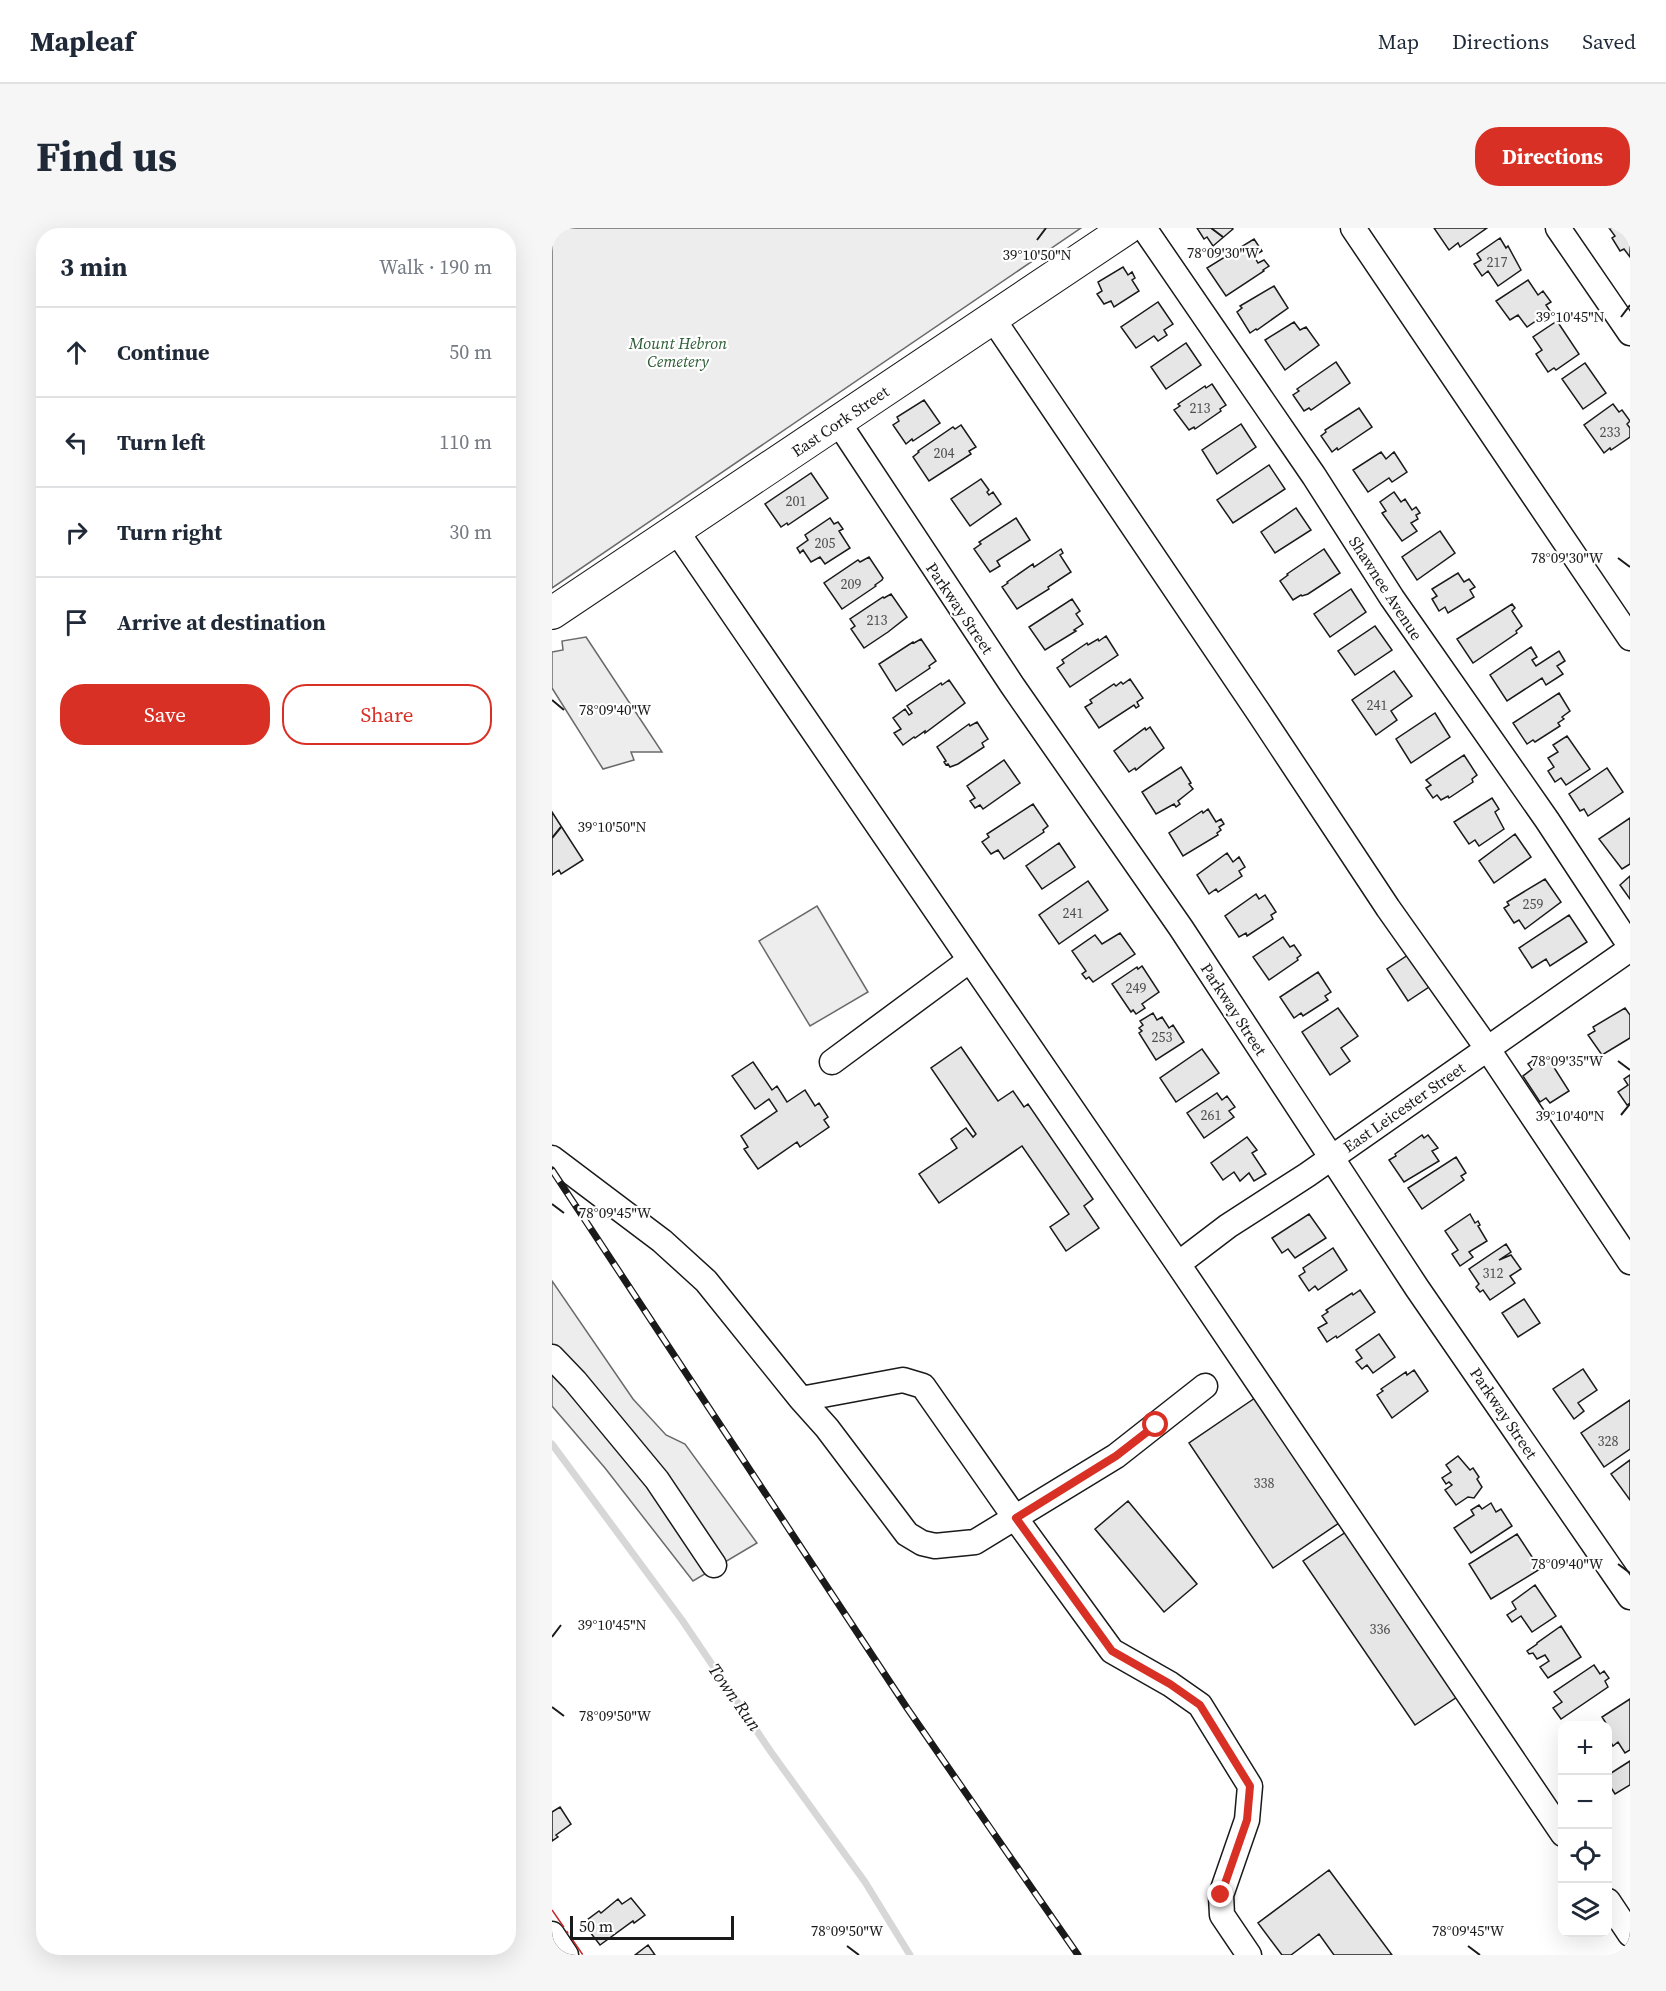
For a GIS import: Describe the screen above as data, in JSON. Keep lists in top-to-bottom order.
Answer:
{
  "streets": {
    "main road": ["East Cork Street"],
    "street": ["Shawnee Avenue", "Parkway Street", "East Leicester Street"]
  },
  "crossings": [
    ["East Cork Street", "Parkway Street"],
    ["Shawnee Avenue", "East Leicester Street"],
    ["Parkway Street", "East Leicester Street"]
  ],
  "water": ["Town Run"],
  "parks": ["Mount Hebron Cemetery"],
  "house_numbers": [
    "217",
    "213",
    "233",
    "204",
    "201",
    "205",
    "209",
    "213",
    "241",
    "259",
    "241",
    "249",
    "253",
    "261",
    "312",
    "328",
    "338",
    "336"
  ],
  "scale_bar": "50 m",
  "page": {
    "header": "Mapleaf",
    "nav": ["Map", "Directions", "Saved"],
    "title": "Find us",
    "buttons": [
      "Directions",
      ["Save", "Share"]
    ],
    "heading": ["3 min", "Walk · 190 m"],
    "list": [
      ["Continue", "50 m"],
      ["Turn left", "110 m"],
      ["Turn right", "30 m"],
      "Arrive at destination"
    ],
    "map_buttons": ["+", "−"],
    "scale": "50 m"
  },
  "coordinates": [
    "78°09'30\"W",
    "39°10'50\"N",
    "39°10'45\"N",
    "78°09'40\"W",
    "78°09'35\"W",
    "39°10'40\"N",
    "78°09'45\"W",
    "78°09'50\"W"
  ]
}
